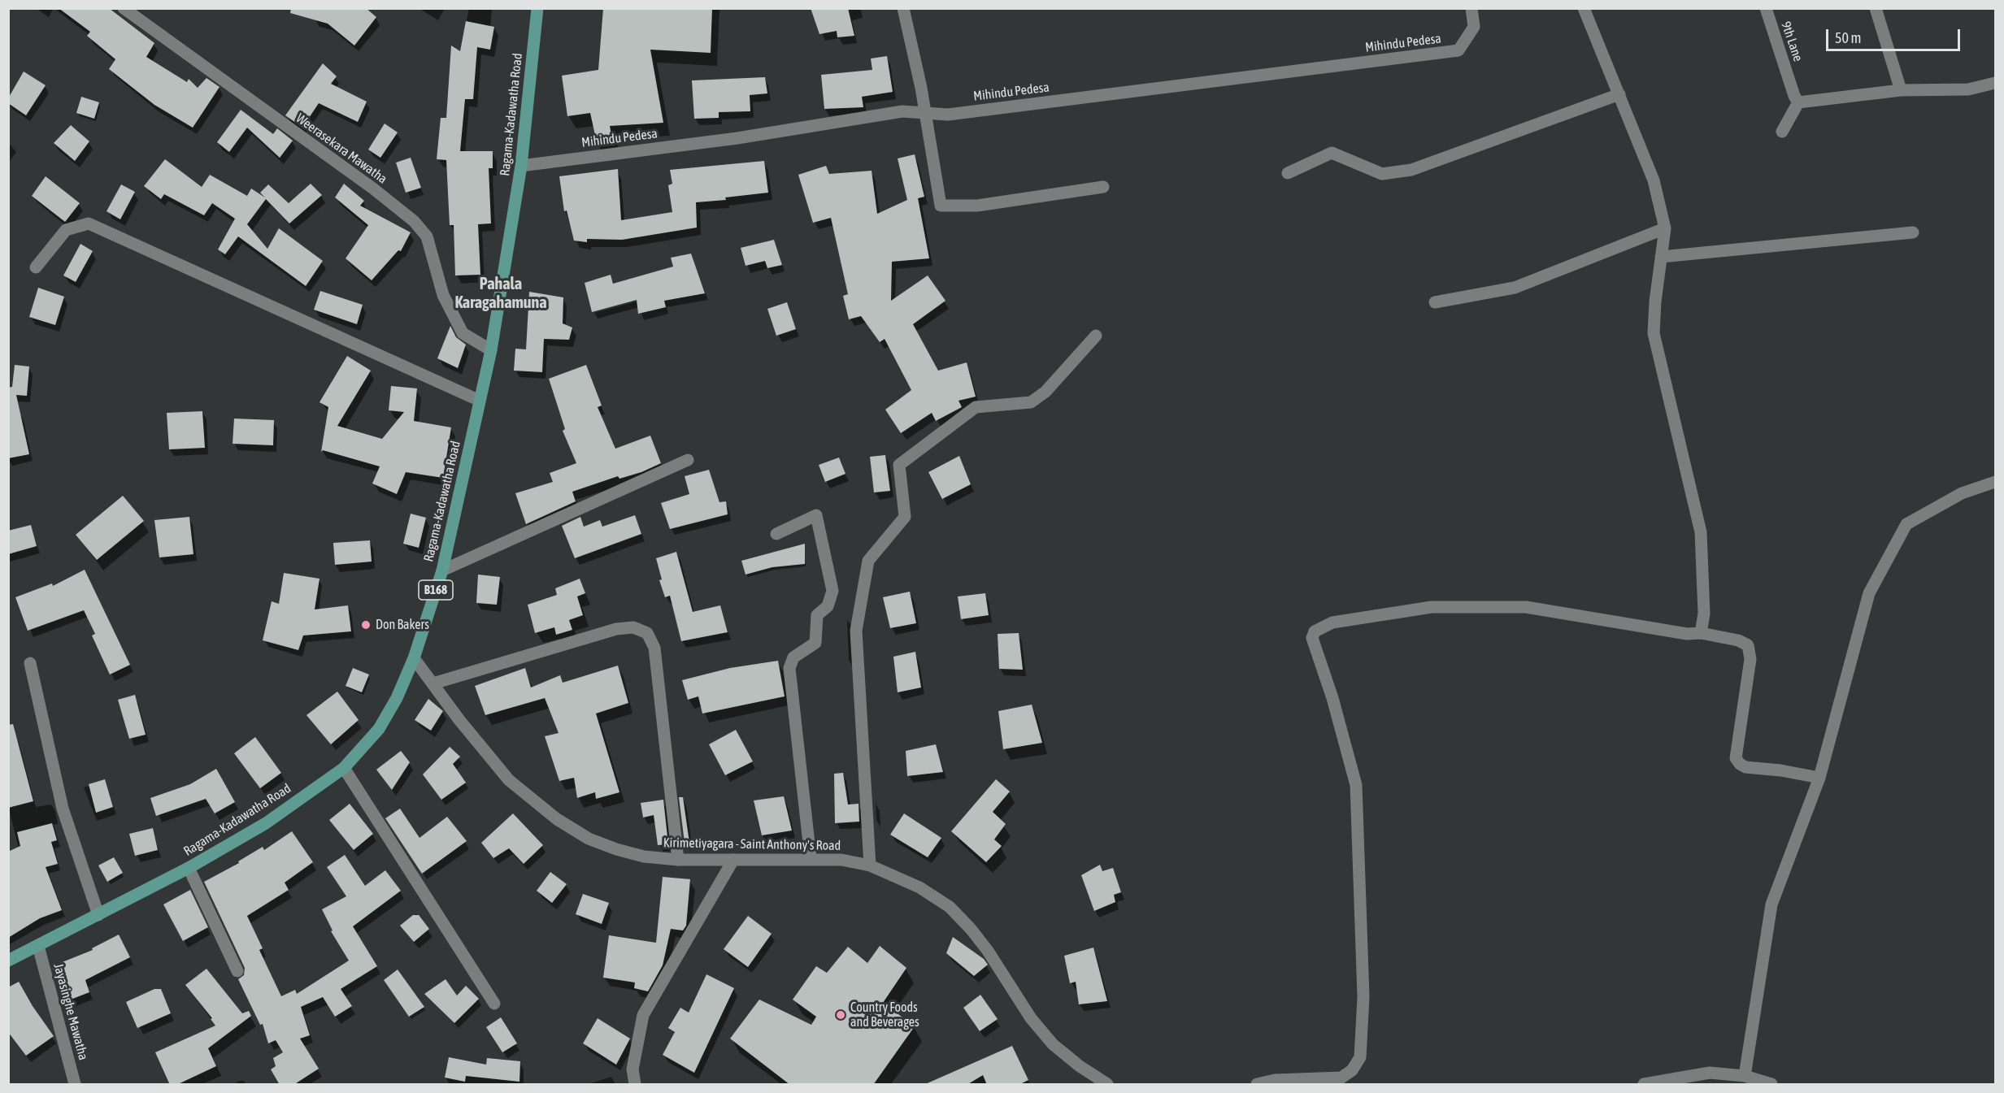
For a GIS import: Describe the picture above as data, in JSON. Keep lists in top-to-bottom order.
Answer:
{
  "streets": {
    "main road": ["Ragama-Kadawatha Road", "B168"],
    "street": [
      "9th Lane",
      "Mihindu Pedesa",
      "Weerasekara Mawatha",
      "Kirimetiyagara - Saint Anthony's Road",
      "Jayasinghe Mawatha"
    ]
  },
  "crossings": [
    ["Mihindu Pedesa", "Ragama-Kadawatha Road"],
    ["Ragama-Kadawatha Road", "Weerasekara Mawatha"],
    ["Ragama-Kadawatha Road", "Kirimetiyagara - Saint Anthony's Road"],
    ["Ragama-Kadawatha Road", "Jayasinghe Mawatha"]
  ],
  "districts": ["Pahala Karagahamuna"],
  "places": ["Don Bakers", "Country Foods and Beverages"],
  "scale_bar": "50 m"
}
